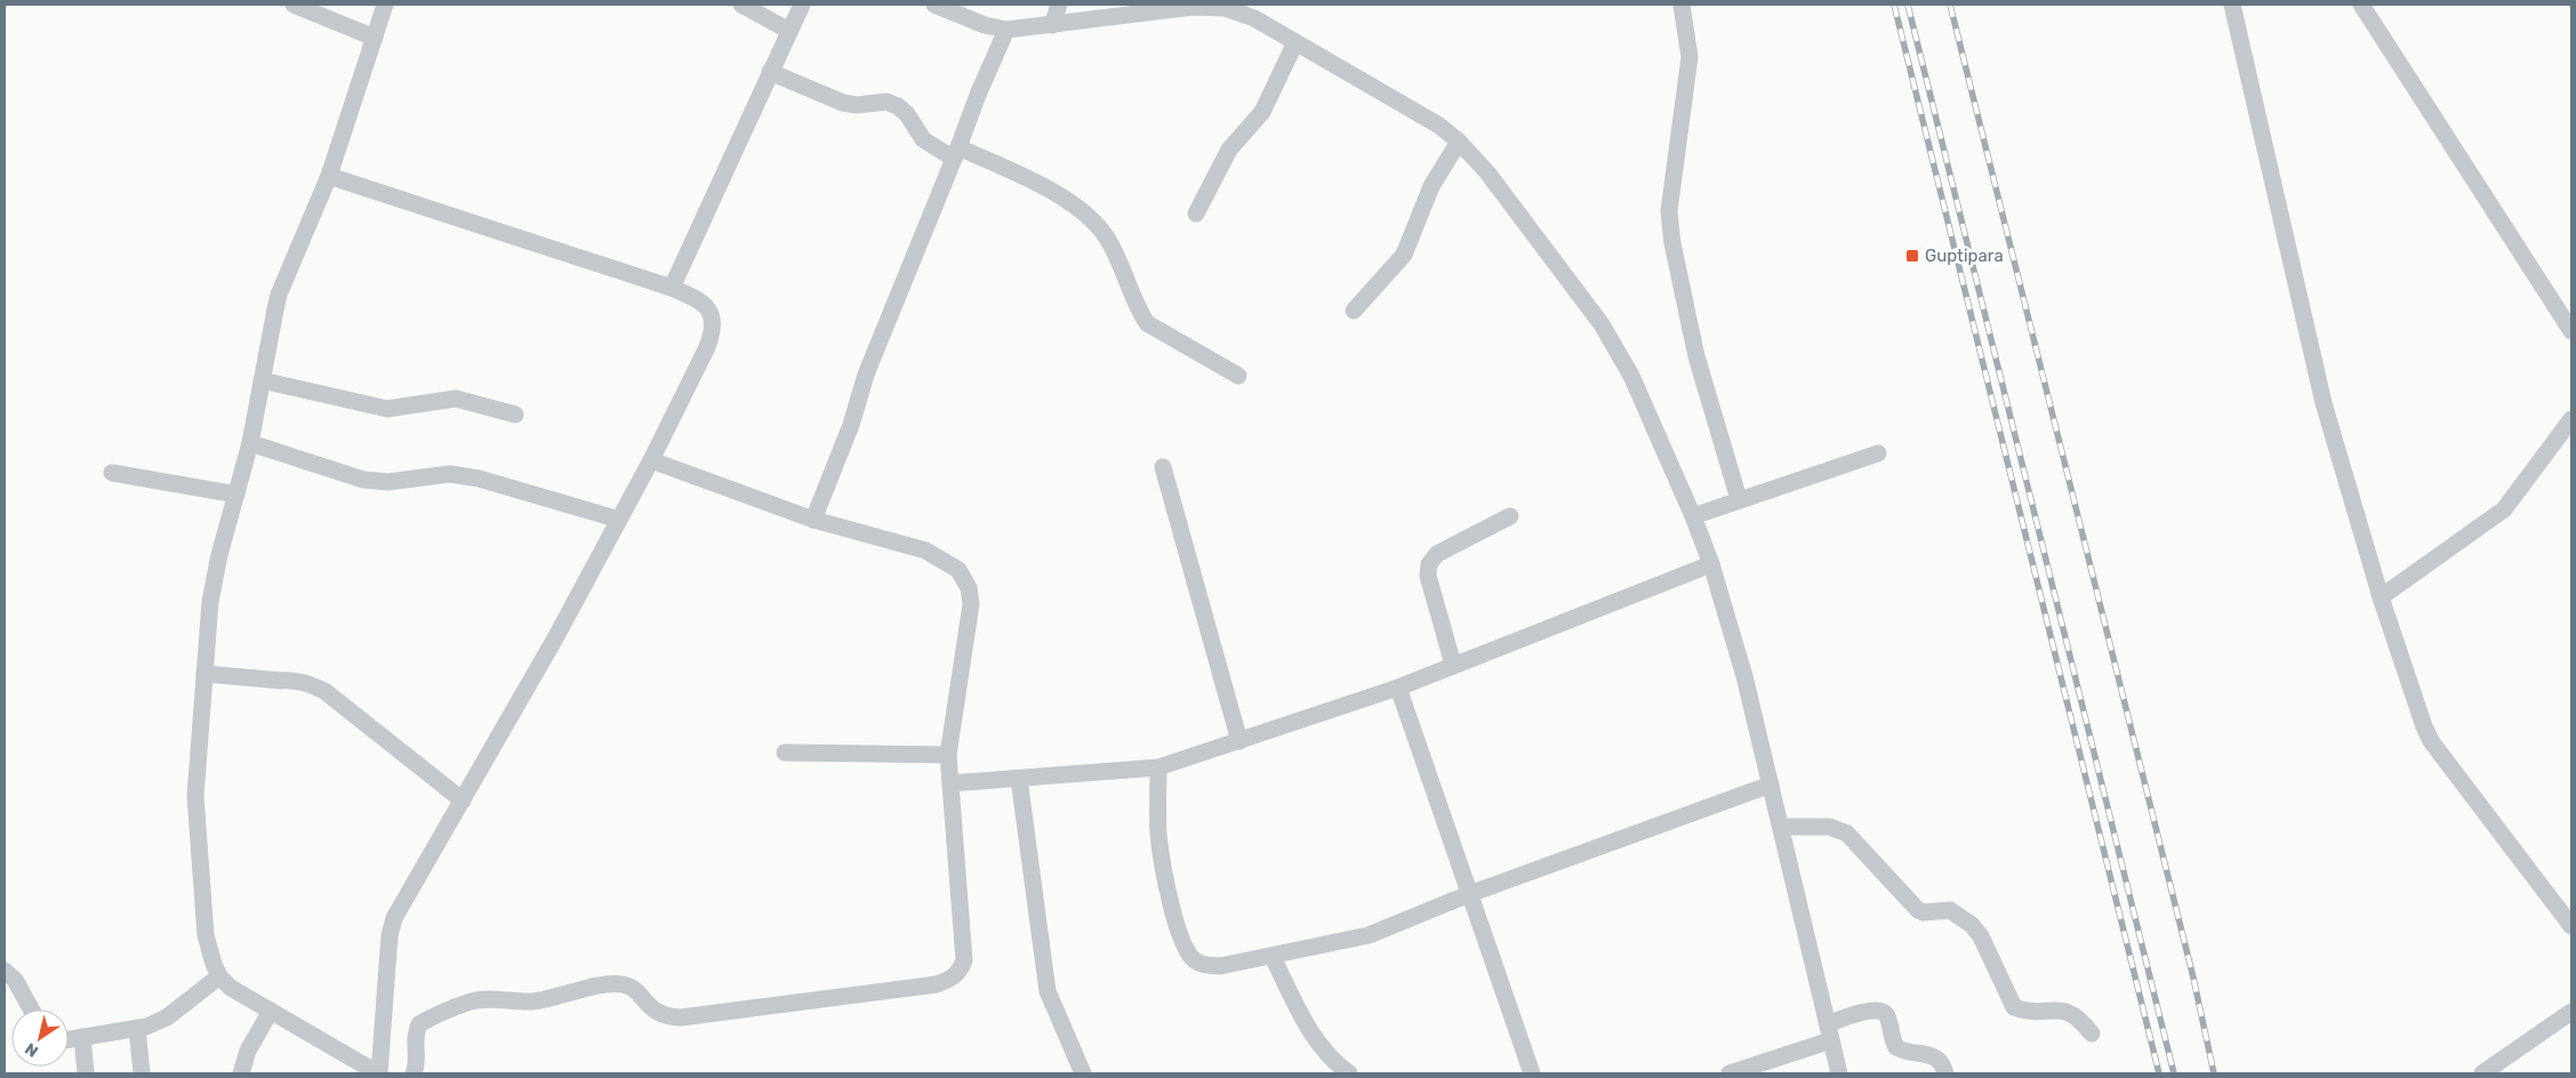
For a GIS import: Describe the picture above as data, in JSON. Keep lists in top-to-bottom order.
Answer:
{
  "places": {
    "transit": ["Guptipara"]
  },
  "north": "bottom left"
}
